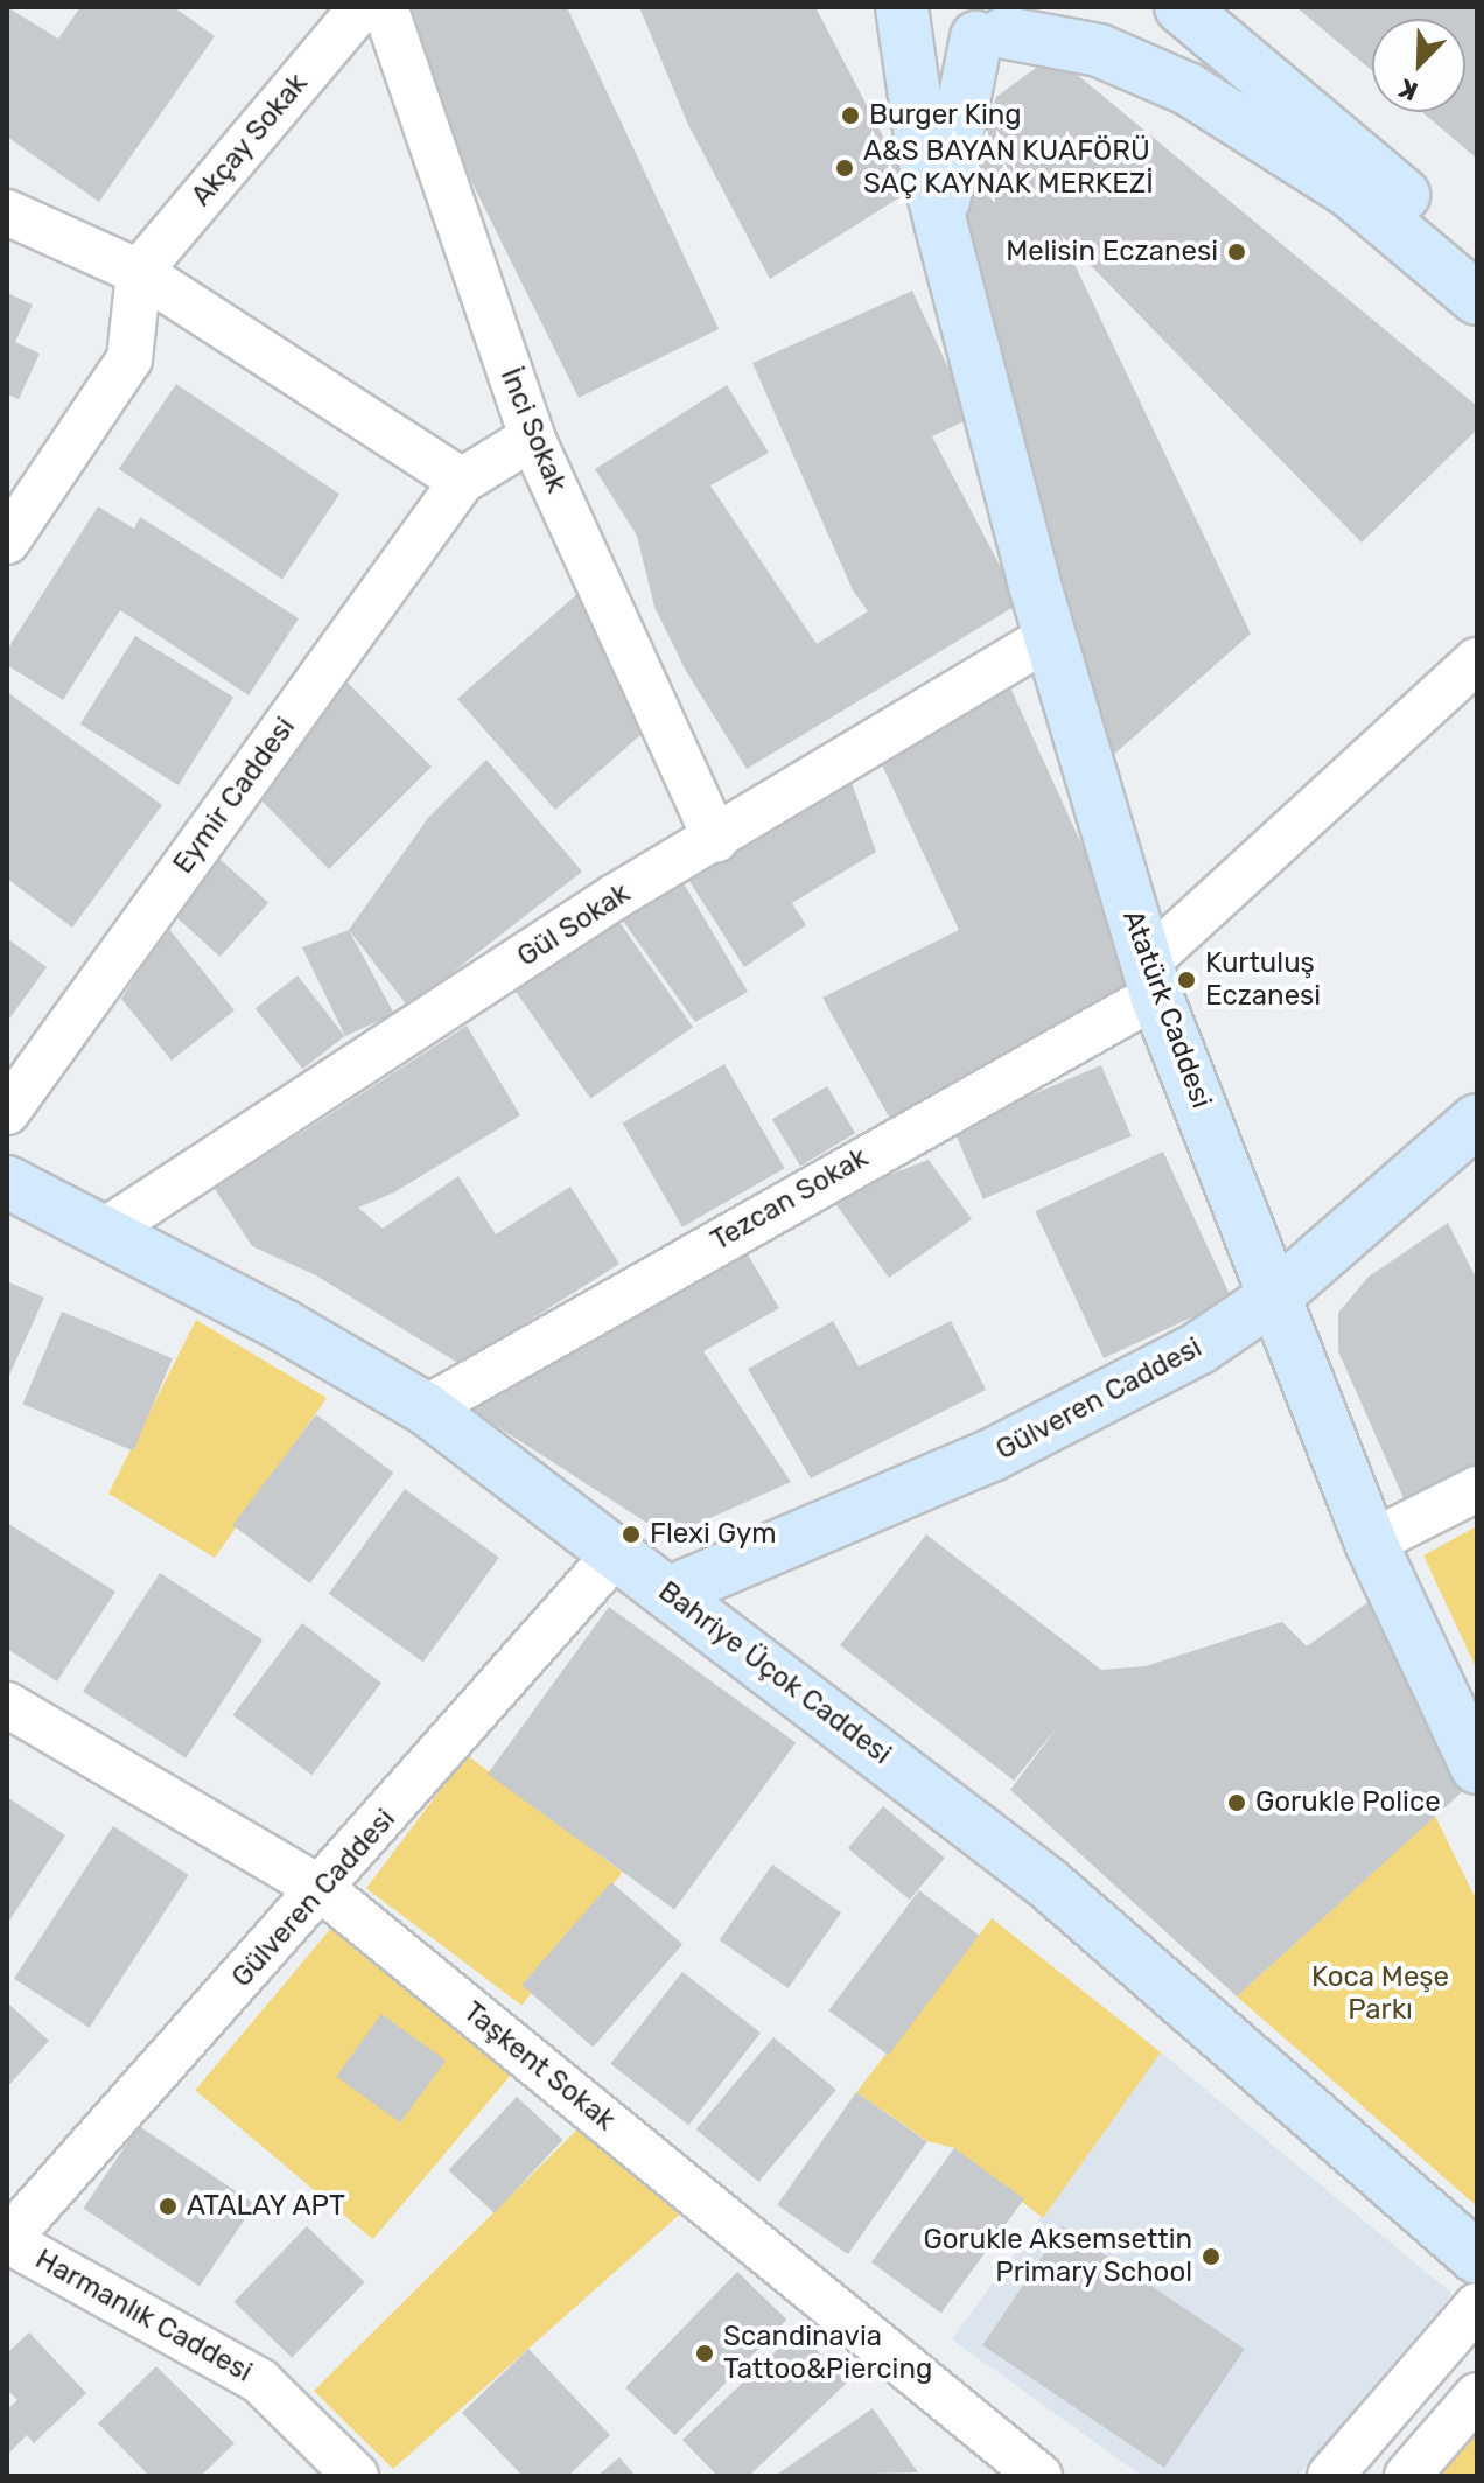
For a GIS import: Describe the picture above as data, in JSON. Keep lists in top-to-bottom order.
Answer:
{
  "streets": {
    "street": [
      "Akçay Sokak",
      "İnci Sokak",
      "Eymir Caddesi",
      "Gül Sokak",
      "Atatürk Caddesi",
      "Tezcan Sokak",
      "Gülveren Caddesi",
      "Bahriye Üçok Caddesi",
      "Taşkent Sokak",
      "Harmanlık Caddesi"
    ]
  },
  "crossings": [
    ["İnci Sokak", "Eymir Caddesi"],
    ["İnci Sokak", "Gül Sokak"],
    ["Gül Sokak", "Atatürk Caddesi"],
    ["Gül Sokak", "Bahriye Üçok Caddesi"],
    ["Atatürk Caddesi", "Tezcan Sokak"],
    ["Atatürk Caddesi", "Gülveren Caddesi"],
    ["Tezcan Sokak", "Bahriye Üçok Caddesi"],
    ["Gülveren Caddesi", "Bahriye Üçok Caddesi"],
    ["Gülveren Caddesi", "Taşkent Sokak"],
    ["Gülveren Caddesi", "Harmanlık Caddesi"]
  ],
  "parks": ["Koca Meşe Parkı"],
  "places": [
    "Burger King",
    "A&S BAYAN KUAFÖRÜ SAÇ KAYNAK MERKEZİ",
    "Melisin Eczanesi",
    "Kurtuluş Eczanesi",
    "Flexi Gym",
    "Gorukle Police",
    "ATALAY APT",
    "Gorukle Aksemsettin Primary School",
    "Scandinavia Tattoo&Piercing"
  ],
  "north": "bottom left"
}
